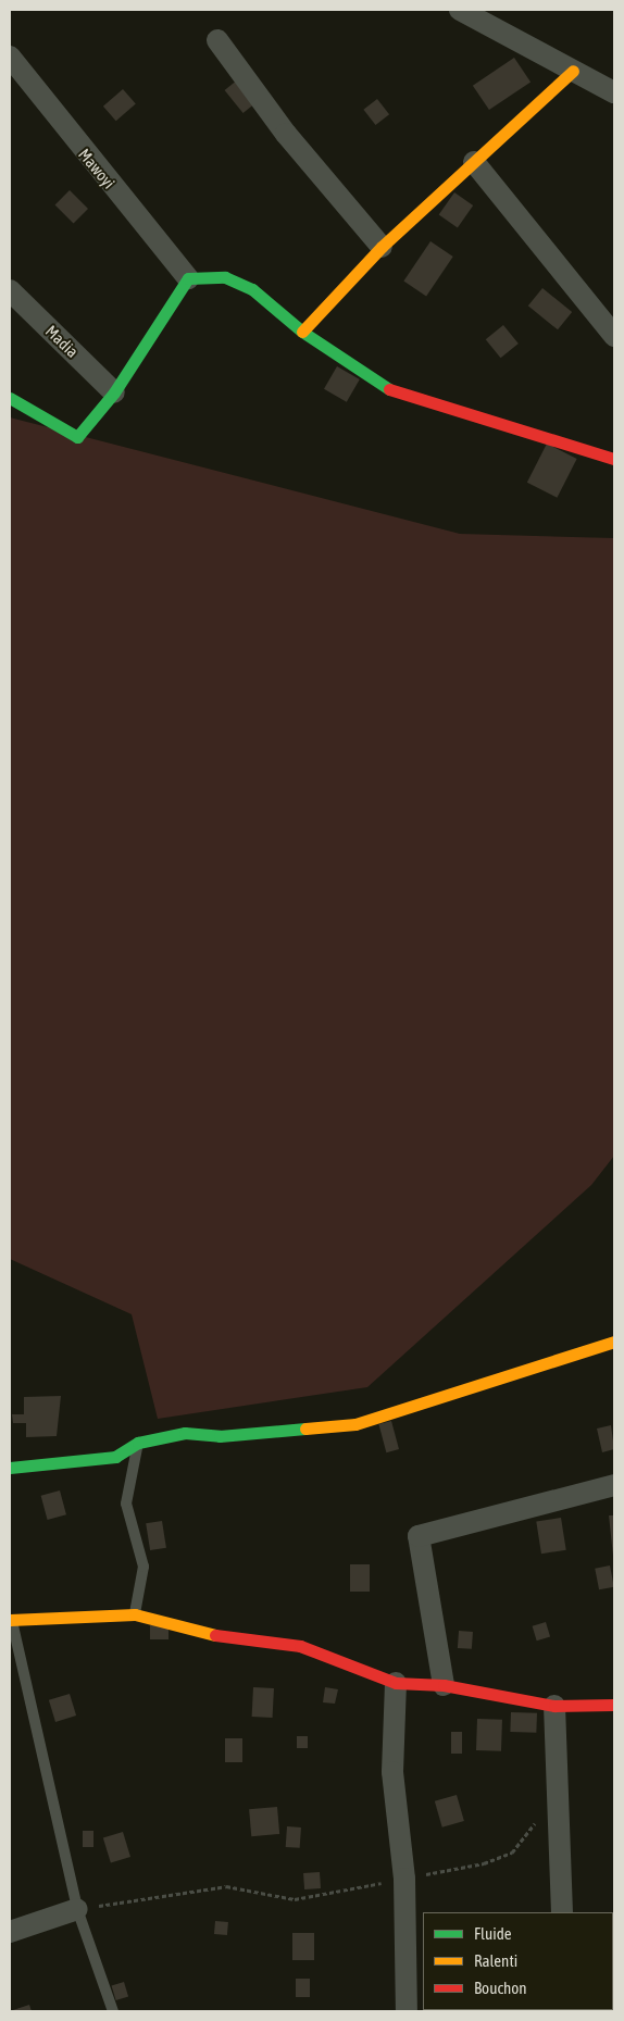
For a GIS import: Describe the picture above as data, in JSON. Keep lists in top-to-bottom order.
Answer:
{
  "streets": {
    "street": ["Mawoyi", "Madia"]
  },
  "legend": ["Fluide", "Ralenti", "Bouchon"]
}
